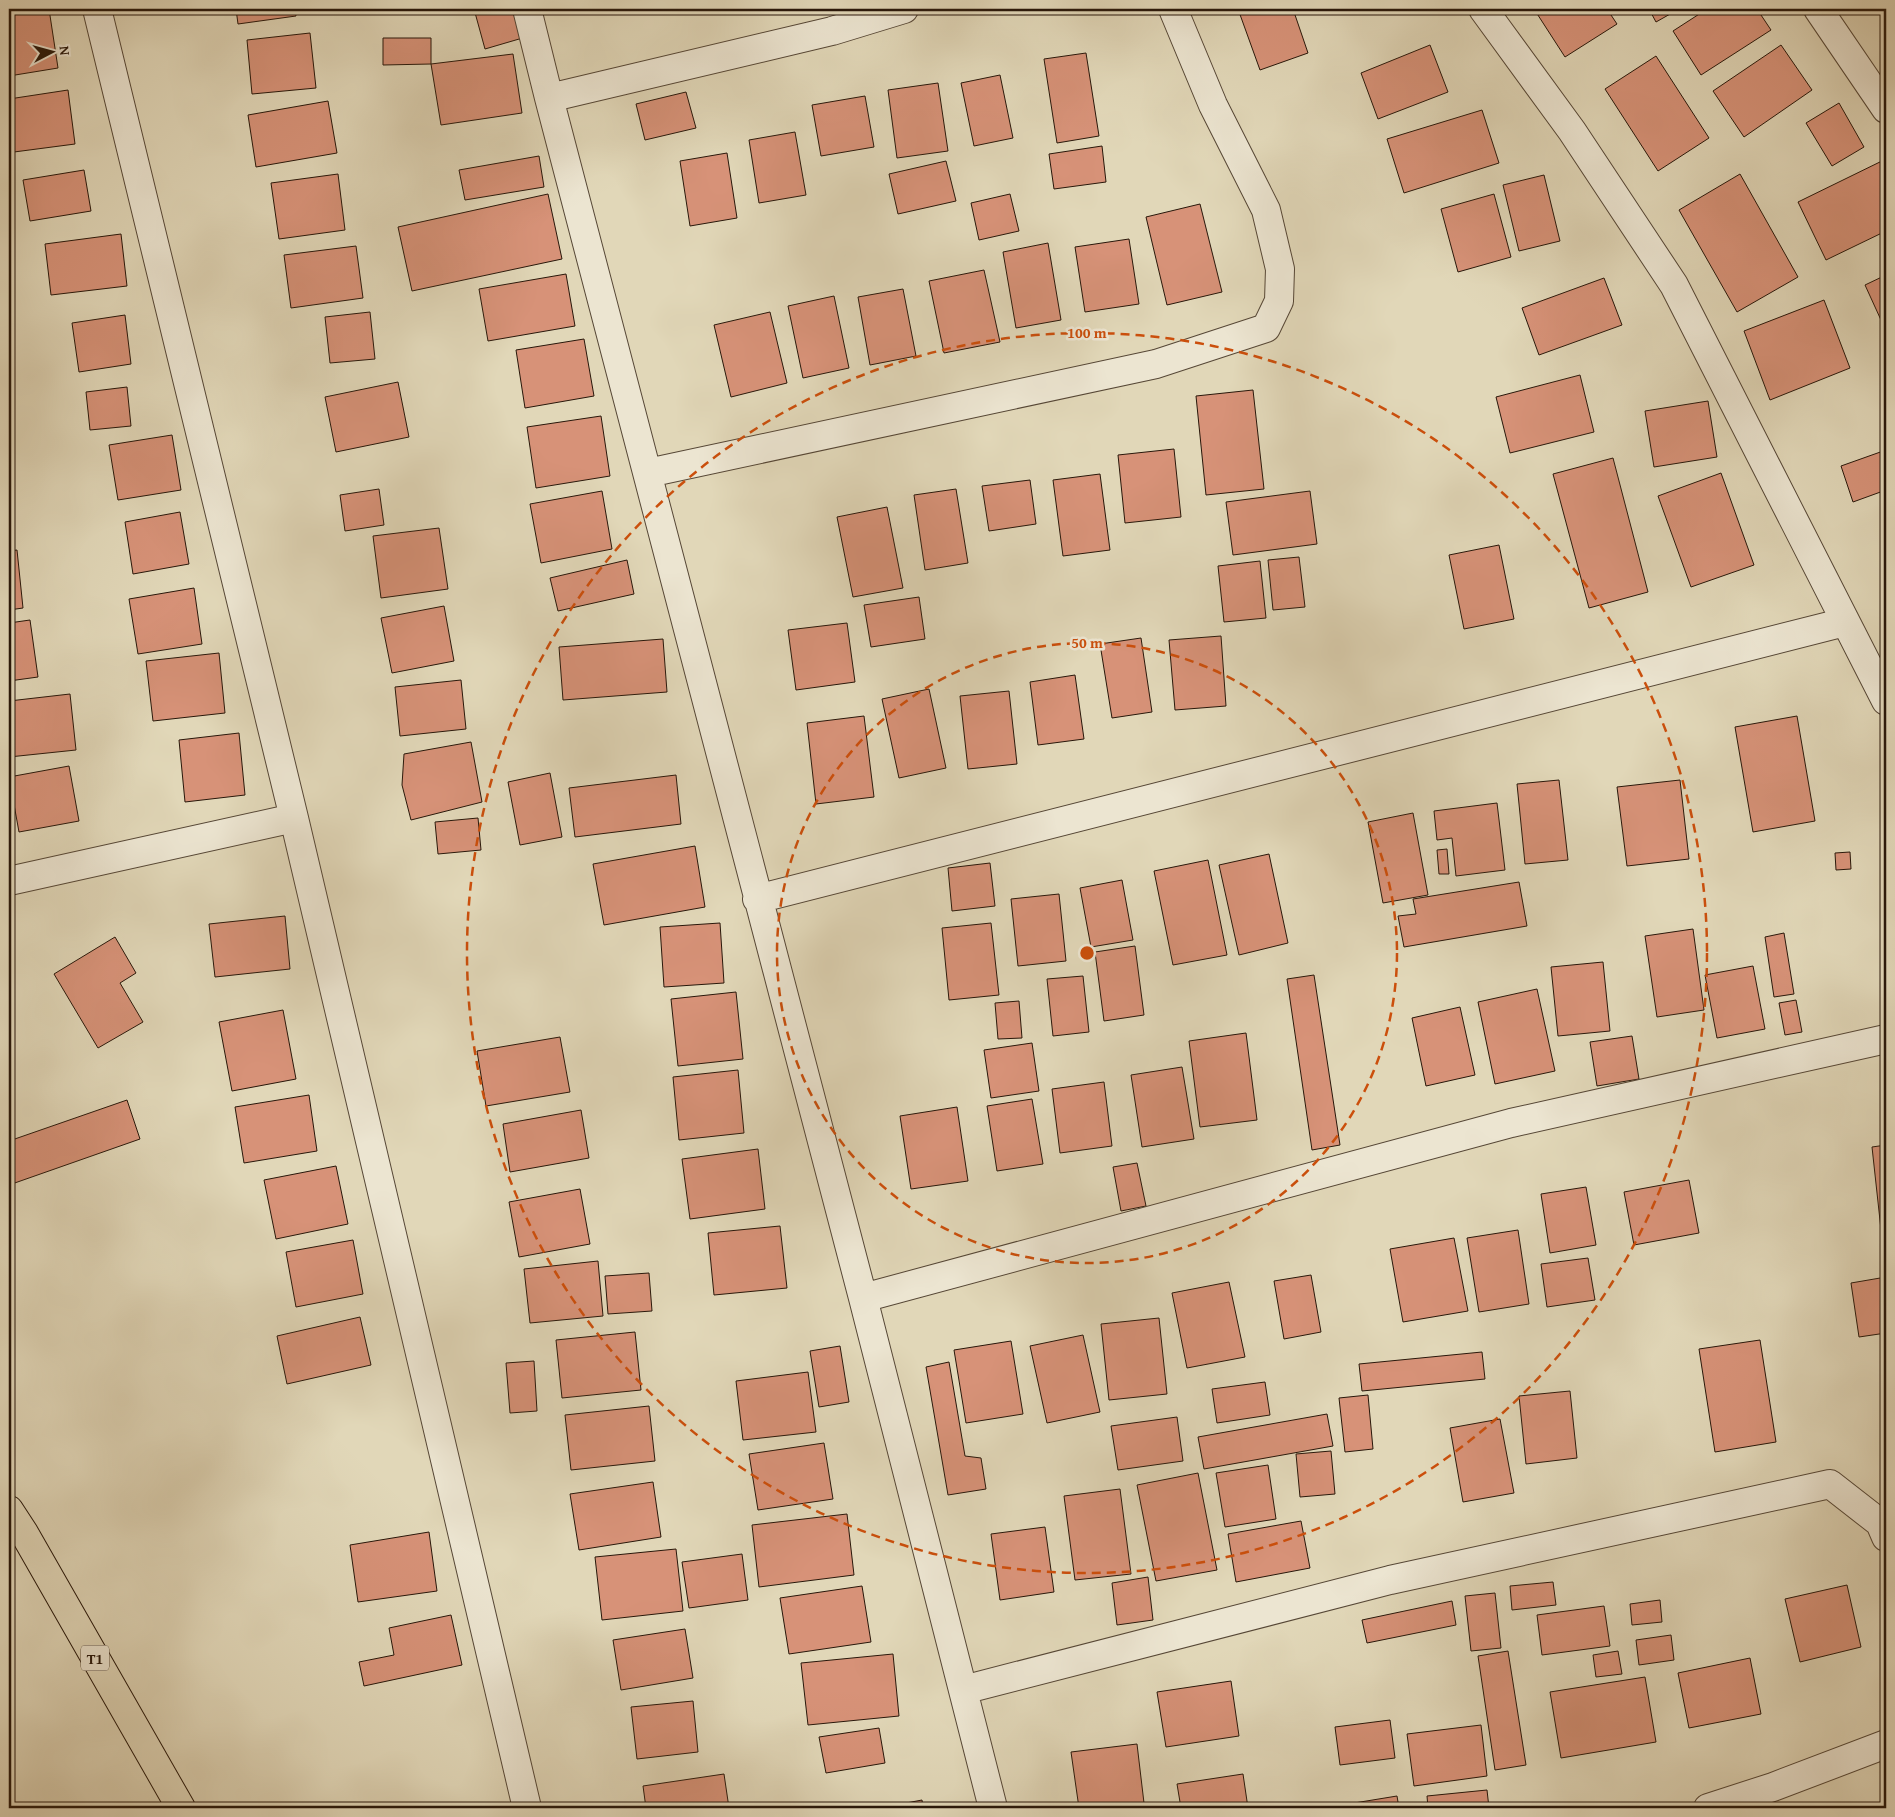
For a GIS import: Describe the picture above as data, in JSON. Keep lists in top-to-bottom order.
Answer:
{
  "streets": {
    "highway": ["T1"]
  },
  "north": "right",
  "rings": ["100 m", "50 m"]
}
